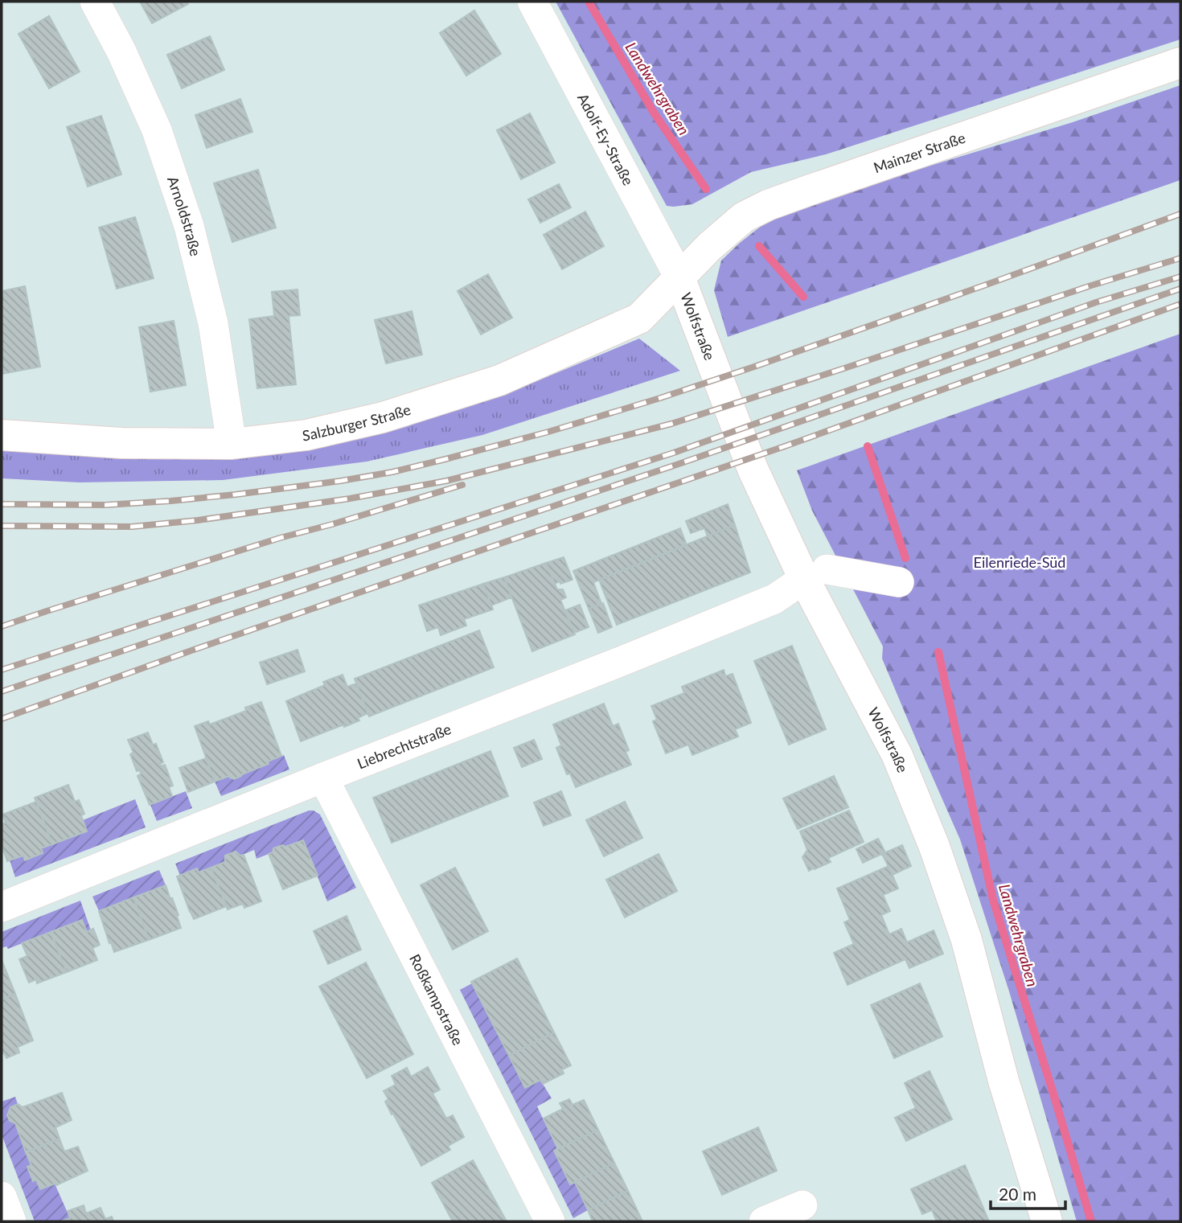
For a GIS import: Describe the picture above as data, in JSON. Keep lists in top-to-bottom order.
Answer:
{
  "streets": {
    "street": [
      "Adolf-Ey-Straße",
      "Mainzer Straße",
      "Arnoldstraße",
      "Wolfstraße",
      "Salzburger Straße",
      "Liebrechtstraße",
      "Roßkampstraße"
    ]
  },
  "crossings": [
    ["Adolf-Ey-Straße", "Mainzer Straße"],
    ["Adolf-Ey-Straße", "Wolfstraße"],
    ["Adolf-Ey-Straße", "Salzburger Straße"],
    ["Mainzer Straße", "Wolfstraße"],
    ["Mainzer Straße", "Salzburger Straße"],
    ["Arnoldstraße", "Salzburger Straße"],
    ["Wolfstraße", "Salzburger Straße"],
    ["Wolfstraße", "Liebrechtstraße"],
    ["Liebrechtstraße", "Roßkampstraße"]
  ],
  "water": ["Landwehrgraben"],
  "parks": ["Eilenriede-Süd"],
  "scale_bar": "20 m"
}
